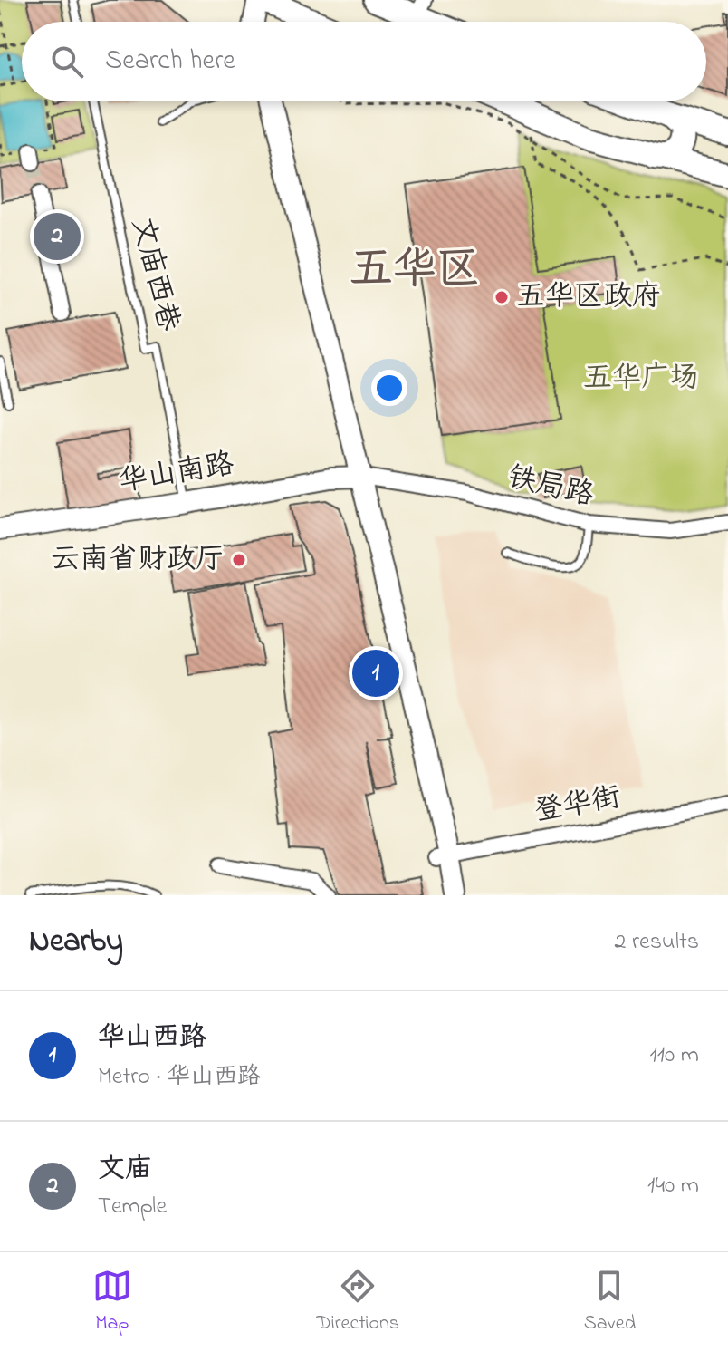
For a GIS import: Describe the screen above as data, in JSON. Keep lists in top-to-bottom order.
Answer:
{
  "streets": {
    "main road": ["华山南路"],
    "street": ["铁局路", "登华街"],
    "lane": ["文庙西巷"]
  },
  "crossings": [
    ["文庙西巷", "华山南路"],
    ["华山南路", "铁局路"]
  ],
  "districts": ["五华区"],
  "parks": ["五华广场"],
  "places": ["五华区政府", "云南省财政厅"],
  "page": {
    "search": "Search here",
    "pins": ["2", "1"],
    "heading": ["Nearby", "2 results"],
    "list": [
      {
        "mark": "1",
        "name": "华山西路",
        "note": "Metro · 华山西路",
        "value": "110 m"
      },
      {
        "mark": "2",
        "name": "文庙",
        "note": "Temple",
        "value": "140 m"
      }
    ],
    "nav": ["Map", "Directions", "Saved"]
  }
}
